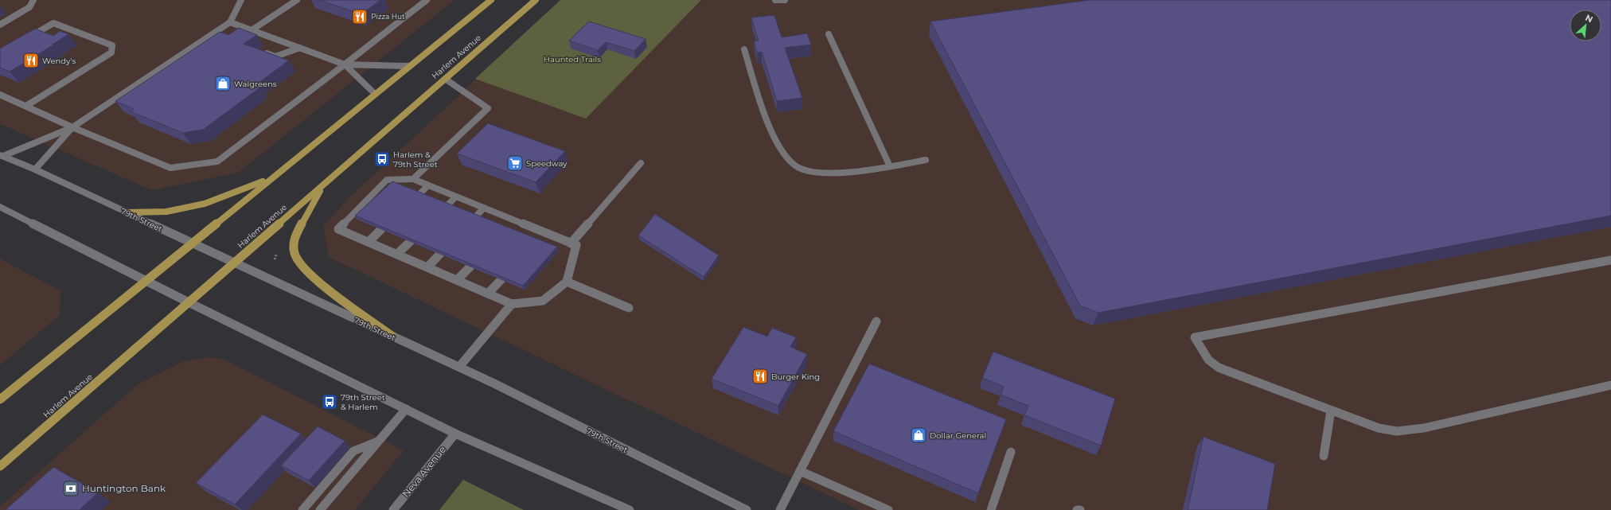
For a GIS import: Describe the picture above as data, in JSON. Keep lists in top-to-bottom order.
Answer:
{
  "streets": {
    "main road": ["Harlem Avenue", "79th Street", "Neva Avenue"]
  },
  "crossings": [
    ["Harlem Avenue", "79th Street"]
  ],
  "parks": ["Haunted Trails"],
  "places": {
    "restaurant": ["Pizza Hut", "Wendy's", "Burger King"],
    "shop": ["Walgreens", "Dollar General"],
    "bus stop": ["Harlem & 79th Street", "79th Street & Harlem"],
    "supermarket": ["Speedway"],
    "bank": ["Huntington Bank"]
  },
  "north": "top right"
}
